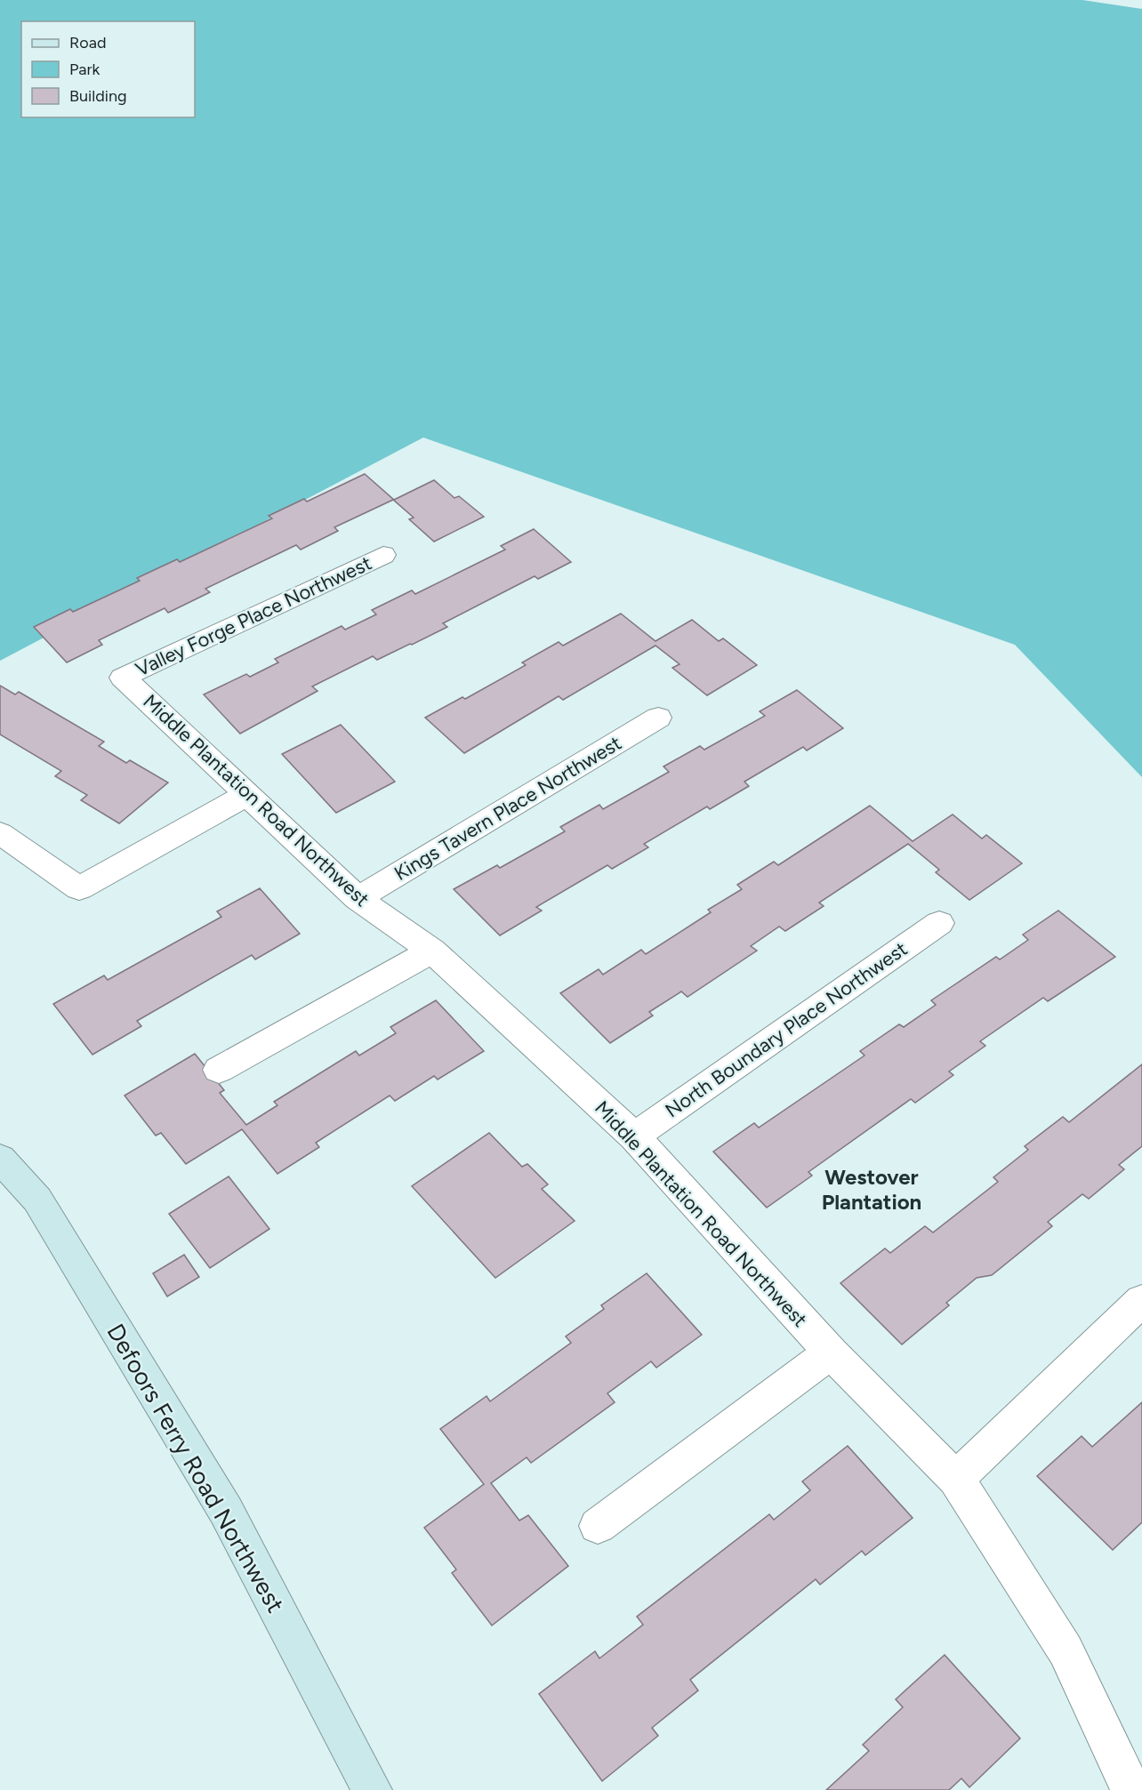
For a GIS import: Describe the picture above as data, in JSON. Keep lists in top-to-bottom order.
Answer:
{
  "streets": {
    "street": [
      "Valley Forge Place Northwest",
      "Middle Plantation Road Northwest",
      "Kings Tavern Place Northwest",
      "North Boundary Place Northwest",
      "Defoors Ferry Road Northwest"
    ]
  },
  "crossings": [
    ["Valley Forge Place Northwest", "Middle Plantation Road Northwest"],
    ["Middle Plantation Road Northwest", "Kings Tavern Place Northwest"],
    ["Middle Plantation Road Northwest", "North Boundary Place Northwest"]
  ],
  "districts": ["Westover Plantation"],
  "legend": ["Road", "Park", "Building"]
}
